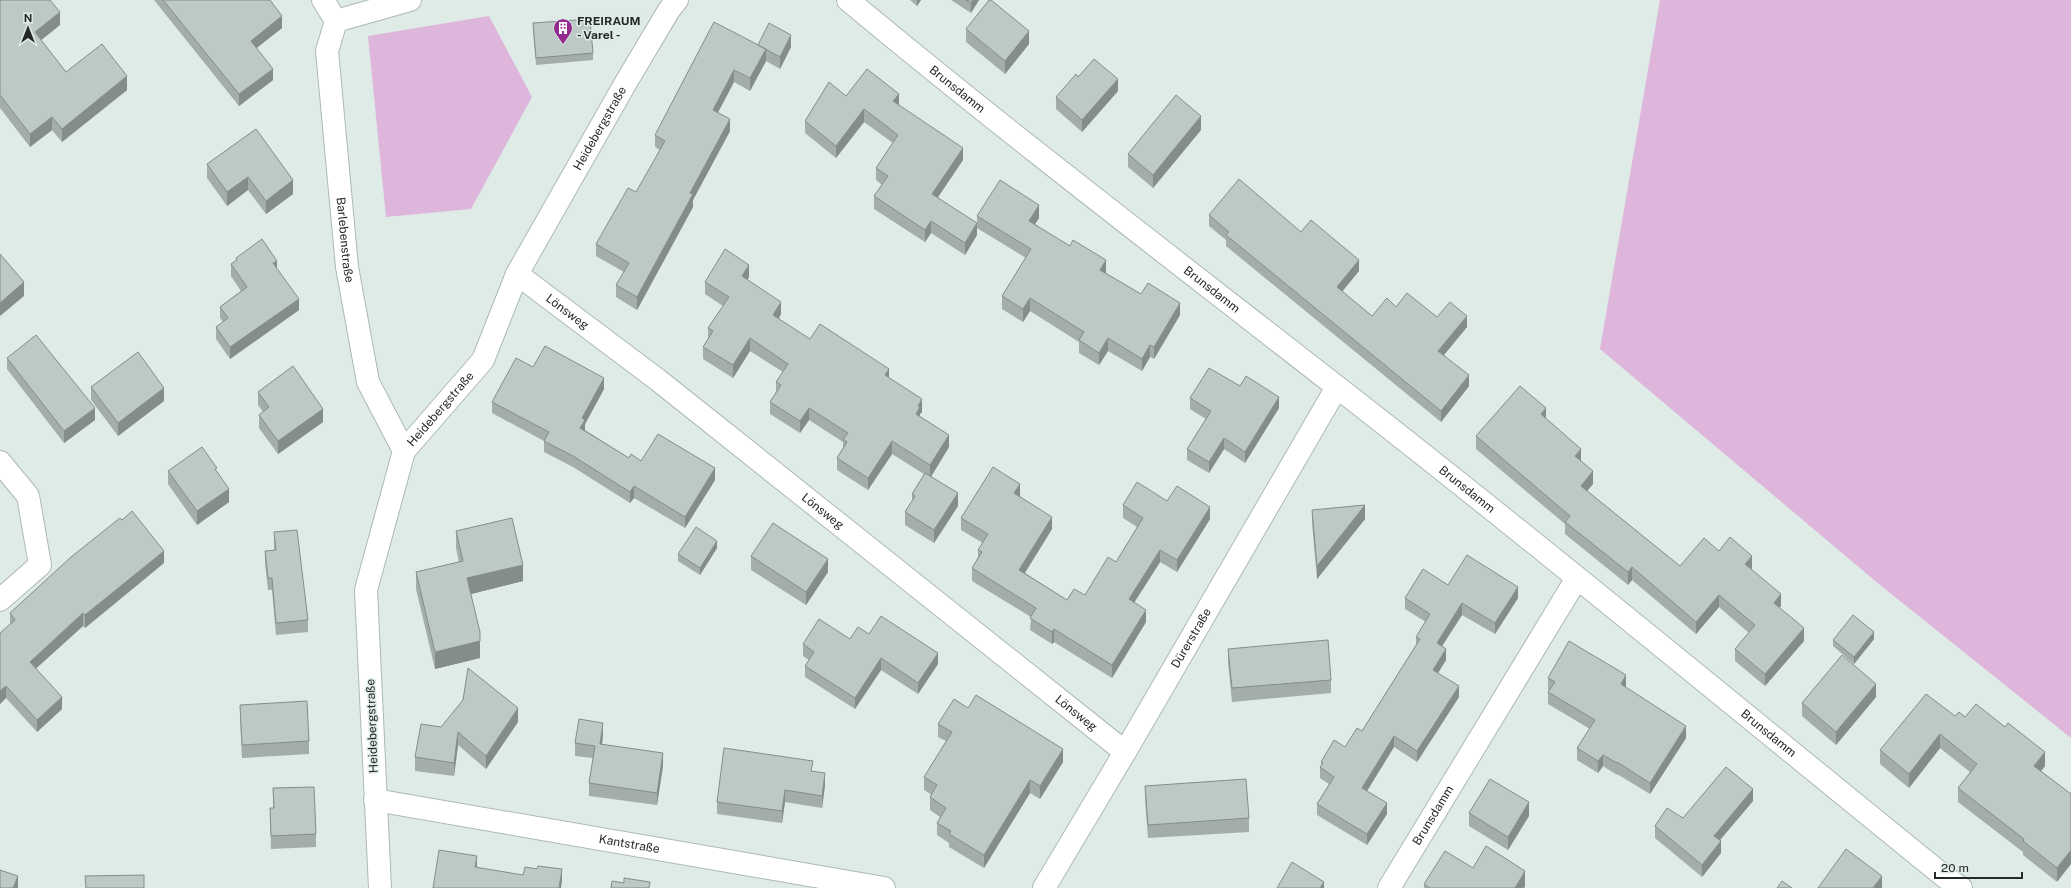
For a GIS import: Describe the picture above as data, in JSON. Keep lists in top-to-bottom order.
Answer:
{
  "streets": {
    "street": [
      "Brunsdamm",
      "Heidebergstraße",
      "Barlebenstraße",
      "Lönsweg",
      "Dürerstraße",
      "Kantstraße"
    ]
  },
  "crossings": [
    ["Brunsdamm", "Dürerstraße"],
    ["Heidebergstraße", "Barlebenstraße"],
    ["Heidebergstraße", "Lönsweg"],
    ["Heidebergstraße", "Kantstraße"],
    ["Lönsweg", "Dürerstraße"]
  ],
  "places": {
    "building": ["FREIRAUM - Varel -"]
  },
  "scale_bar": "20 m",
  "north": "top"
}
